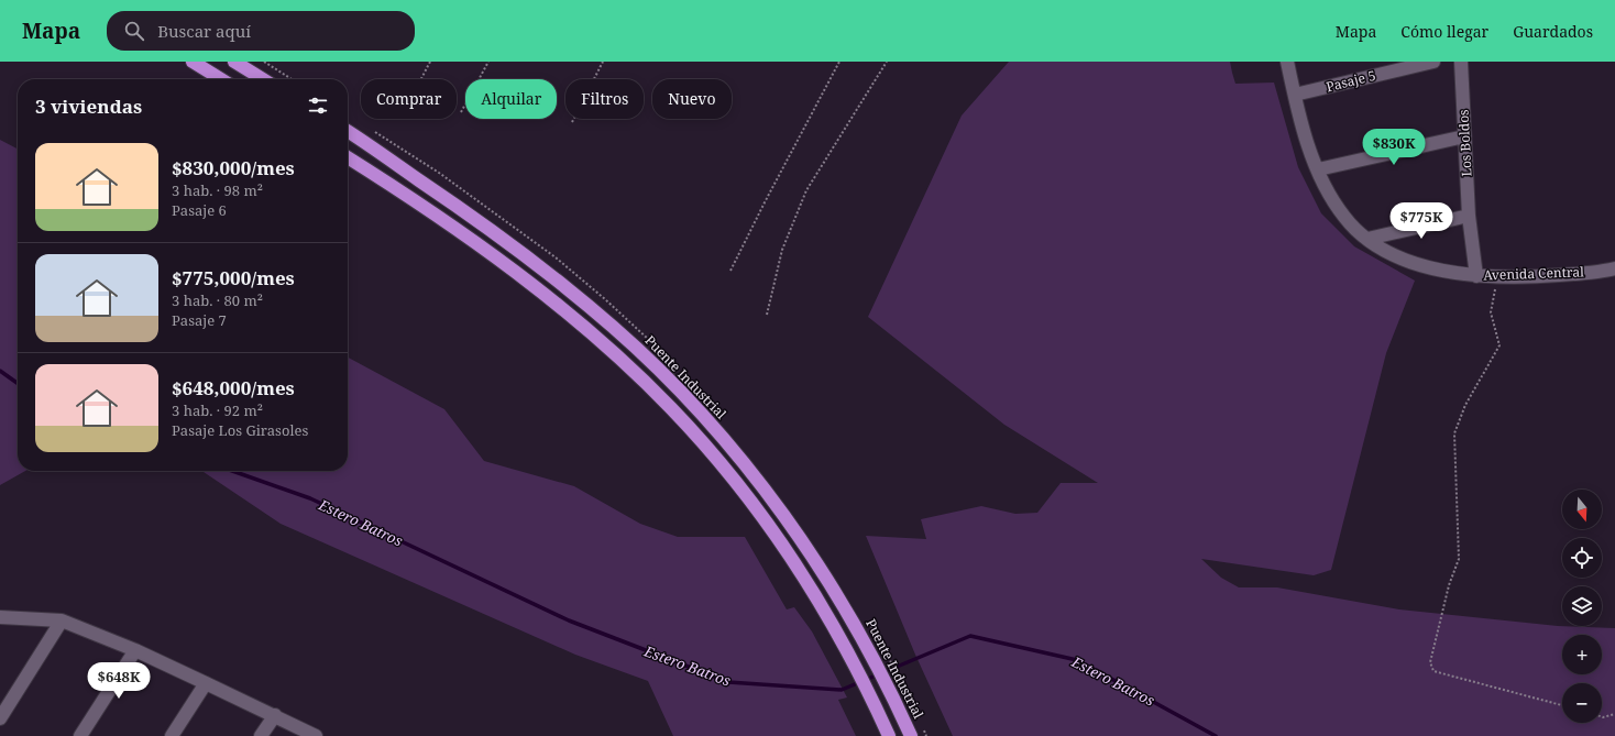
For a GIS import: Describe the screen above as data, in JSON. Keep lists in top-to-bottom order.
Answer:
{
  "streets": {
    "highway": ["Puente Industrial"],
    "street": ["Pasaje 5", "Los Boldos", "Avenida Central"]
  },
  "crossings": [
    ["Pasaje 5", "Avenida Central"],
    ["Los Boldos", "Avenida Central"]
  ],
  "water": ["Estero Batros"],
  "north": "bottom",
  "page": {
    "header": "Mapa",
    "search": "Buscar aquí",
    "nav": ["Mapa", "Cómo llegar", "Guardados"],
    "chip": [
      "Comprar",
      "Alquilar",
      "Filtros",
      "Nuevo"
    ],
    "heading": "3 viviendas",
    "price": ["$830K", "$775K", "$648K"],
    "list": [
      {
        "name": "$830,000/mes",
        "note": "3 hab. · 98 m² · Pasaje 6"
      },
      {
        "name": "$775,000/mes",
        "note": "3 hab. · 80 m² · Pasaje 7"
      },
      {
        "name": "$648,000/mes",
        "note": "3 hab. · 92 m² · Pasaje Los Girasoles"
      }
    ],
    "map_buttons": ["+", "−"]
  }
}
